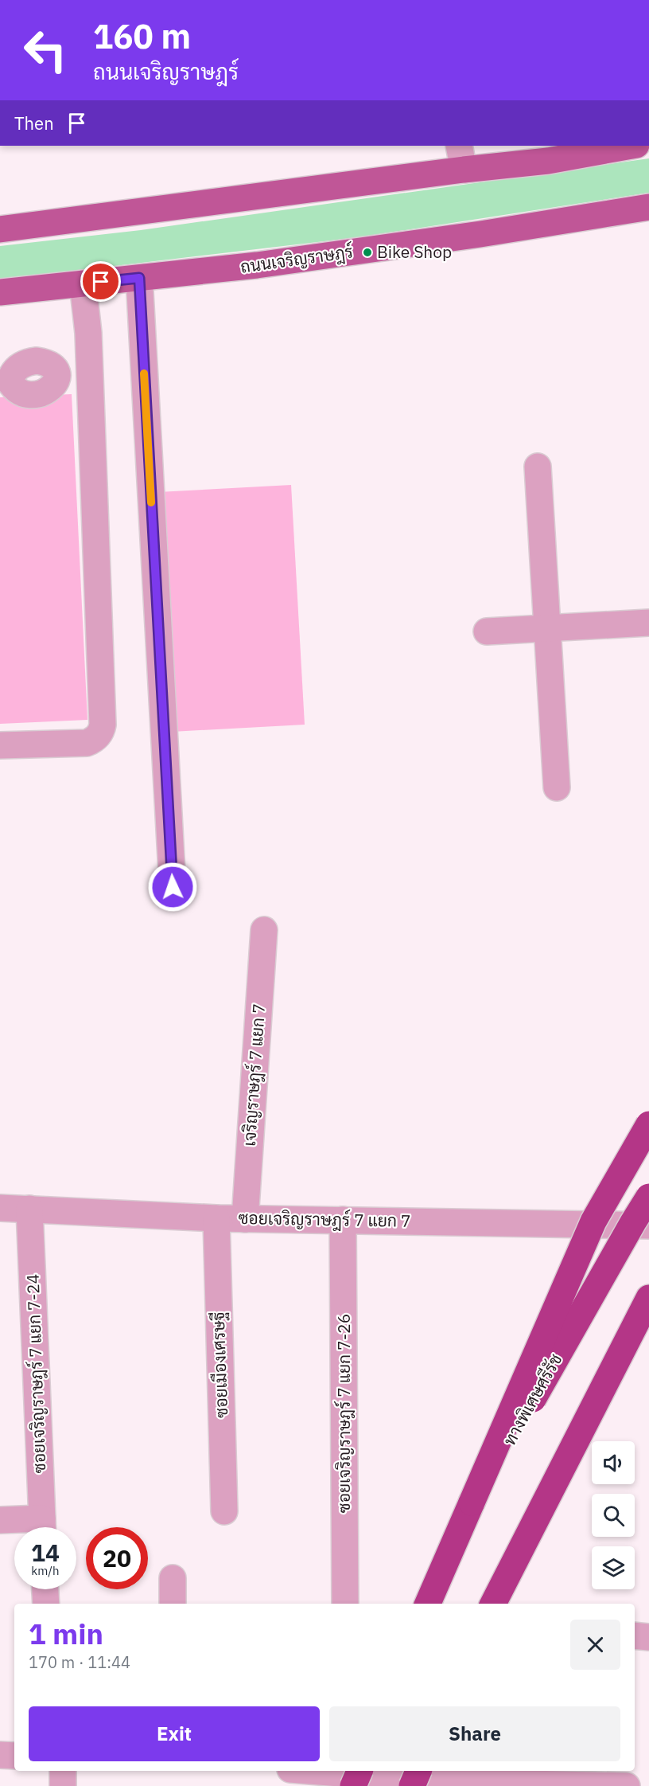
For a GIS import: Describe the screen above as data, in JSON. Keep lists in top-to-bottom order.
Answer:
{
  "streets": {
    "highway": ["ทางพิเศษศรีรัช"],
    "main road": ["ถนนเจริญราษฎร์"],
    "street": [
      "เจริญราษฎร์ 7 แยก 7",
      "ซอยเจริญราษฎร์ 7 แยก 7",
      "ซอยเมืองเศรษฐี",
      "ซอยเจริญราษฎร์ 7 แยก 7-24",
      "ซอยเจริญราษฎร์ 7 แยก 7-26"
    ]
  },
  "crossings": [
    ["เจริญราษฎร์ 7 แยก 7", "ซอยเจริญราษฎร์ 7 แยก 7"],
    ["ซอยเจริญราษฎร์ 7 แยก 7", "ซอยเมืองเศรษฐี"],
    ["ซอยเจริญราษฎร์ 7 แยก 7", "ซอยเจริญราษฎร์ 7 แยก 7-24"],
    ["ซอยเจริญราษฎร์ 7 แยก 7", "ซอยเจริญราษฎร์ 7 แยก 7-26"]
  ],
  "places": ["Bike Shop"],
  "page": {
    "turn": ["160 m", "ถนนเจริญราษฎร์"],
    "then": "Then",
    "speed": "14 km/h",
    "limit": "20",
    "heading": ["1 min", "170 m · 11:44"],
    "buttons": ["Exit", "Share"]
  }
}
